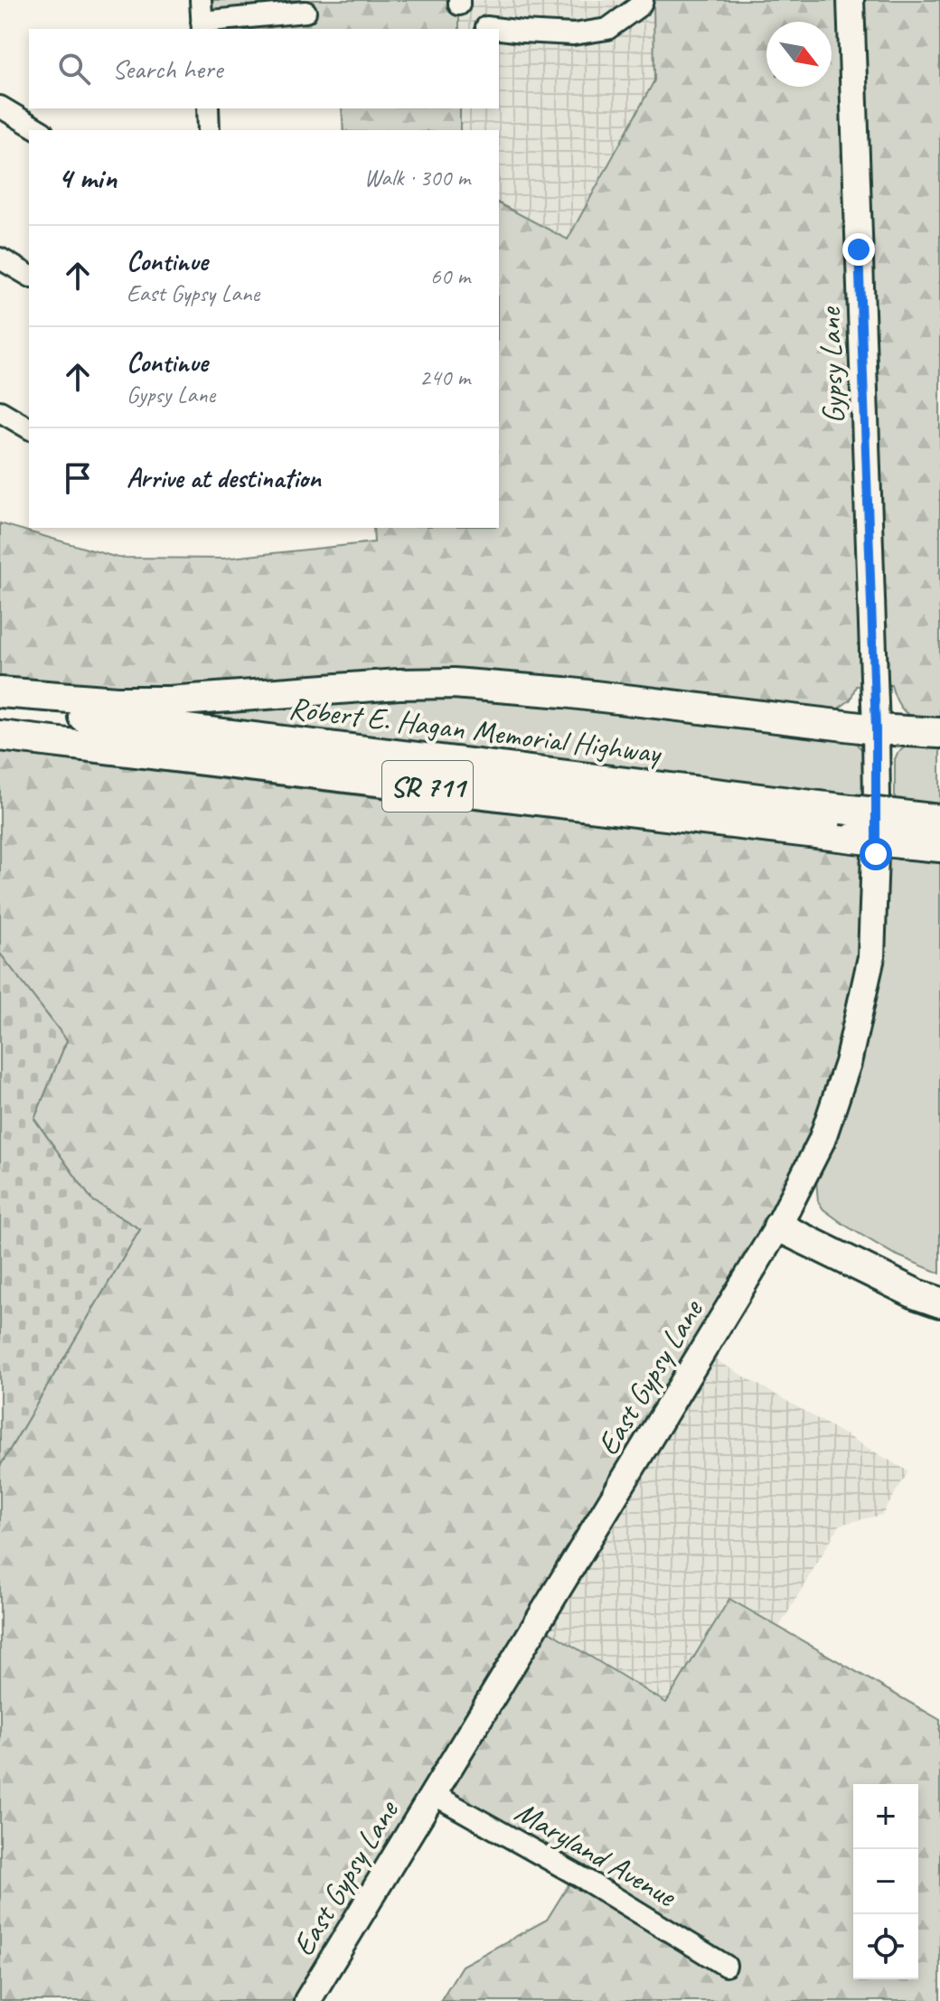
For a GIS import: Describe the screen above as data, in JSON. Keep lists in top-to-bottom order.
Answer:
{
  "streets": {
    "highway": ["Robert E. Hagan Memorial Highway", "SR 711"],
    "main road": ["Gypsy Lane", "East Gypsy Lane"],
    "street": ["Maryland Avenue"]
  },
  "crossings": [
    ["Gypsy Lane", "East Gypsy Lane"],
    ["East Gypsy Lane", "Maryland Avenue"]
  ],
  "north": "bottom right",
  "page": {
    "search": "Search here",
    "heading": ["4 min", "Walk · 300 m"],
    "list": [
      ["Continue", "East Gypsy Lane", "60 m"],
      ["Continue", "Gypsy Lane", "240 m"],
      "Arrive at destination"
    ],
    "map_buttons": ["+", "−"]
  }
}
